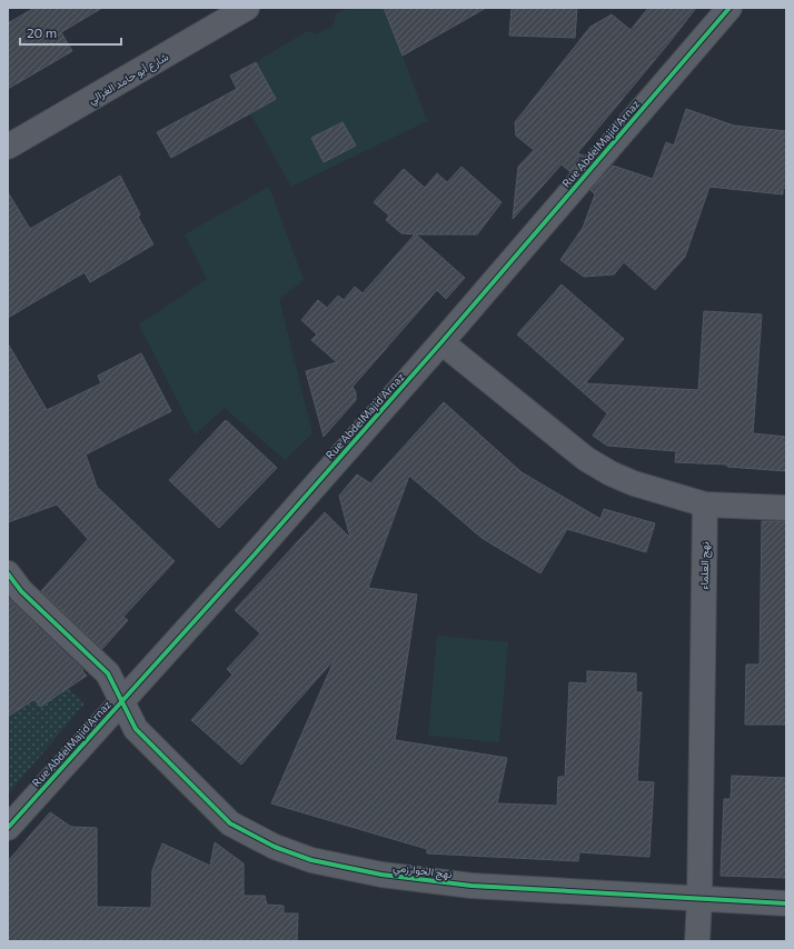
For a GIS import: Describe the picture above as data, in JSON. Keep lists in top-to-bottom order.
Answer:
{
  "streets": {
    "main road": ["شارع أبو حامد الغزالي"],
    "street": ["Rue AbdelMajid Arnaz", "نهج العلماء", "نهج الخوارزمي"]
  },
  "crossings": [
    ["Rue AbdelMajid Arnaz", "نهج الخوارزمي"],
    ["نهج العلماء", "نهج الخوارزمي"]
  ],
  "scale_bar": "20 m"
}
